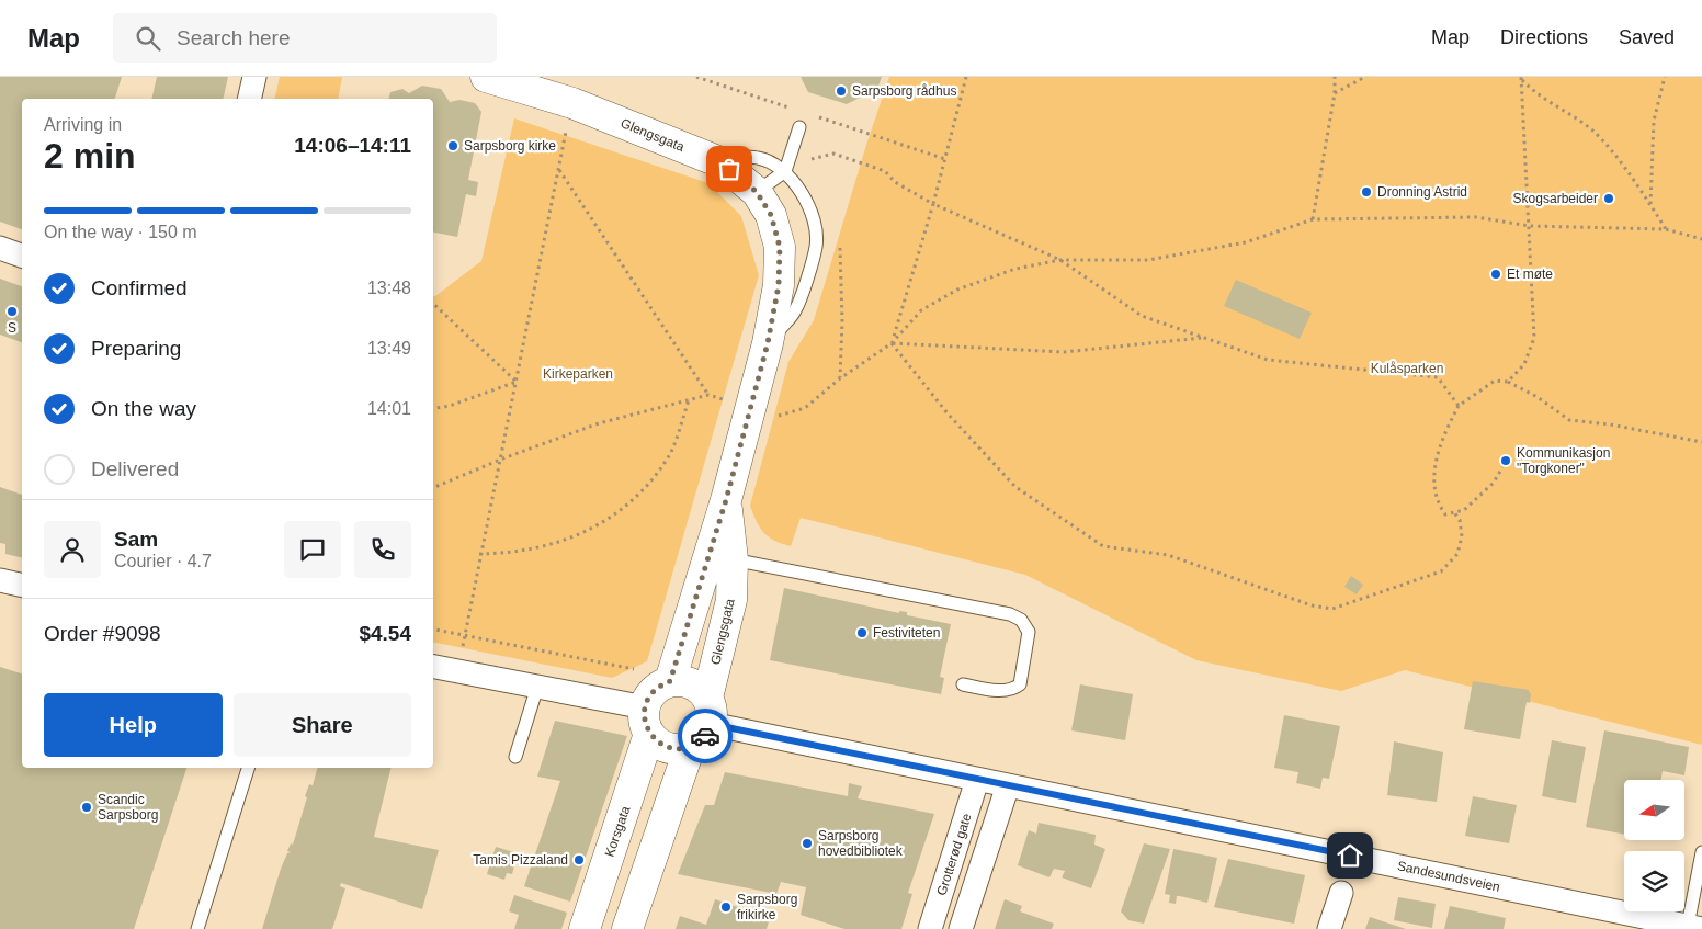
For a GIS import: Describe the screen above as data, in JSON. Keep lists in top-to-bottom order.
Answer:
{
  "streets": {
    "street": [
      "Glengsgata",
      "Korsgata",
      "Grotterød gate",
      "Sandesundsveien"
    ]
  },
  "crossings": [
    ["Glengsgata", "Korsgata"],
    ["Glengsgata", "Sandesundsveien"],
    ["Korsgata", "Sandesundsveien"],
    ["Grotterød gate", "Sandesundsveien"]
  ],
  "parks": ["Kulåsparken", "Kirkeparken"],
  "places": [
    "Sarpsborg rådhus",
    "Sarpsborg kirke",
    "Dronning Astrid",
    "Skogsarbeider",
    "Et møte",
    "S",
    "Kommunikasjon \"Torgkoner\"",
    "Festiviteten",
    "Scandic Sarpsborg",
    "Sarpsborg hovedbibliotek",
    "Tamis Pizzaland",
    "Sarpsborg frikirke"
  ],
  "north": "left",
  "page": {
    "header": "Map",
    "search": "Search here",
    "nav": ["Map", "Directions", "Saved"],
    "heading": ["2 min", "Arriving in", "14:06–14:11"],
    "panel": [
      "Sam",
      "Courier · 4.7",
      "Order #9098",
      "$4.54"
    ],
    "bar": "On the way · 150 m",
    "list": [
      ["Confirmed", "13:48"],
      ["Preparing", "13:49"],
      ["On the way", "14:01"],
      "Delivered"
    ],
    "buttons": ["Help", "Share"]
  }
}
